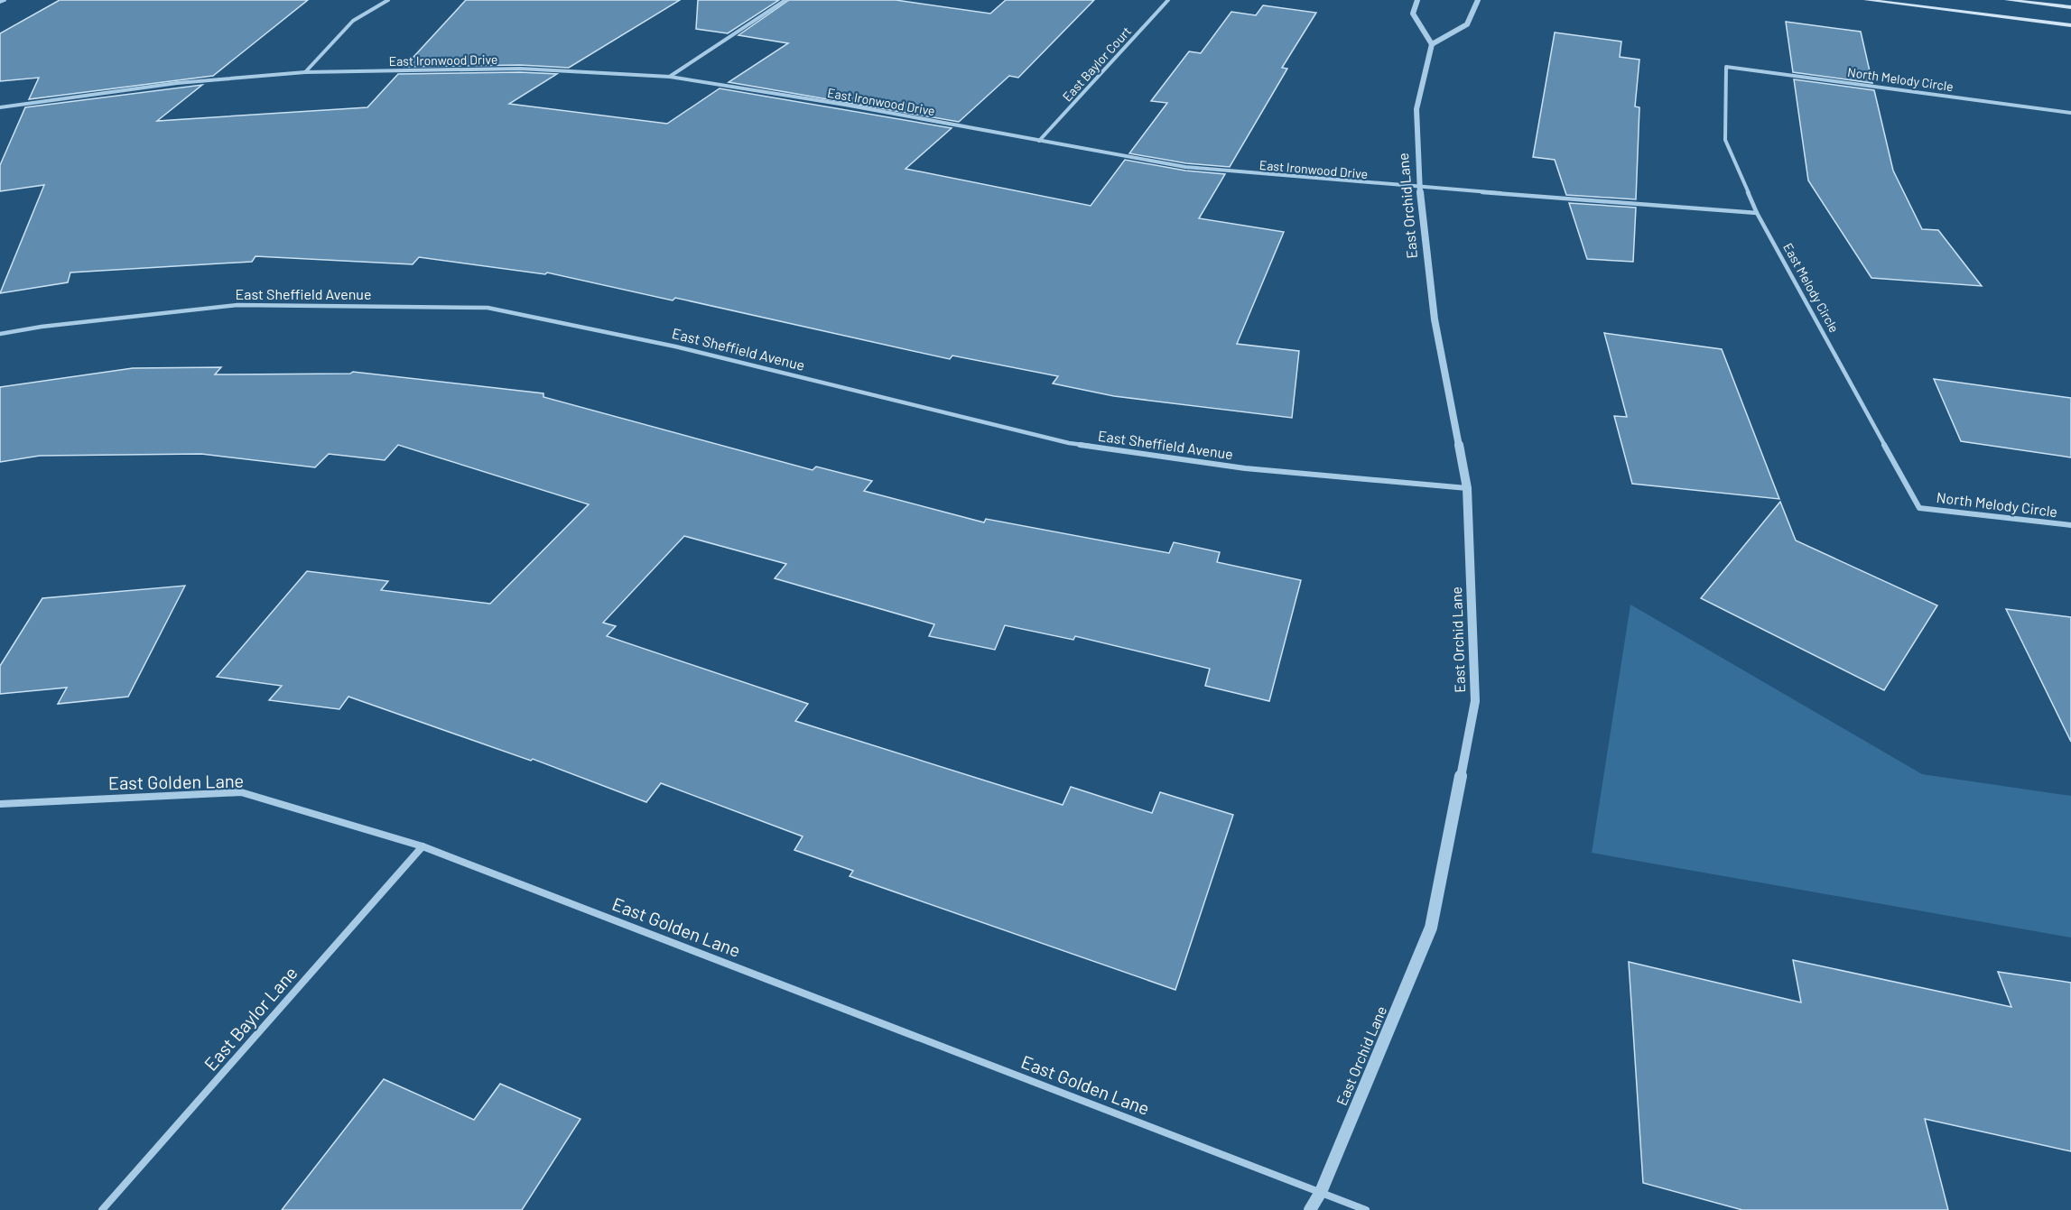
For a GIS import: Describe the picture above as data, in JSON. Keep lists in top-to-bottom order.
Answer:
{
  "streets": {
    "street": [
      "East Ironwood Drive",
      "East Baylor Court",
      "North Melody Circle",
      "East Orchid Lane",
      "East Melody Circle",
      "East Sheffield Avenue",
      "East Golden Lane",
      "East Baylor Lane"
    ]
  },
  "crossings": [
    ["East Ironwood Drive", "East Baylor Court"],
    ["East Ironwood Drive", "East Orchid Lane"],
    ["East Ironwood Drive", "East Melody Circle"],
    ["North Melody Circle", "East Melody Circle"],
    ["East Orchid Lane", "East Sheffield Avenue"],
    ["East Orchid Lane", "East Golden Lane"],
    ["East Golden Lane", "East Baylor Lane"]
  ]
}
